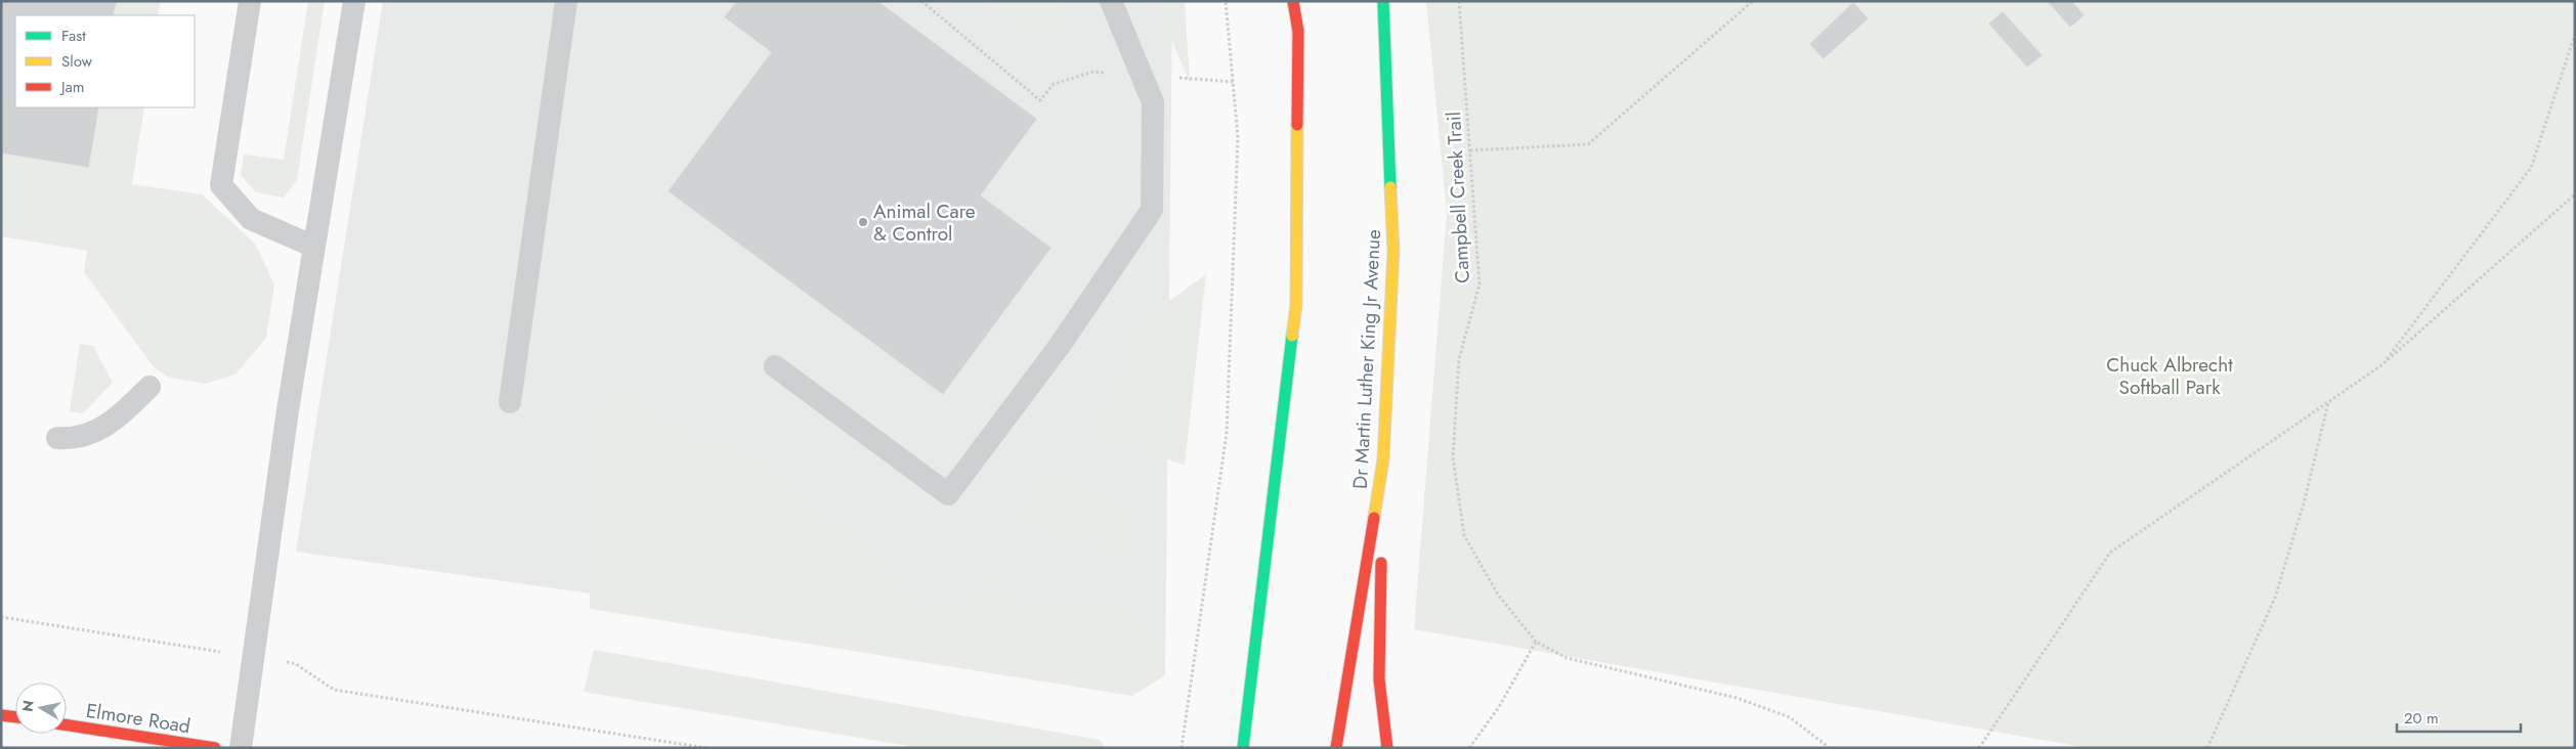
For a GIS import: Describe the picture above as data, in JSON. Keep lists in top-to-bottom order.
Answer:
{
  "streets": {
    "street": ["Dr Martin Luther King Jr Avenue", "Elmore Road"],
    "path": ["Campbell Creek Trail"]
  },
  "parks": ["Chuck Albrecht Softball Park"],
  "places": ["Animal Care & Control"],
  "legend": ["Fast", "Slow", "Jam"],
  "scale_bar": "20 m",
  "north": "left"
}
